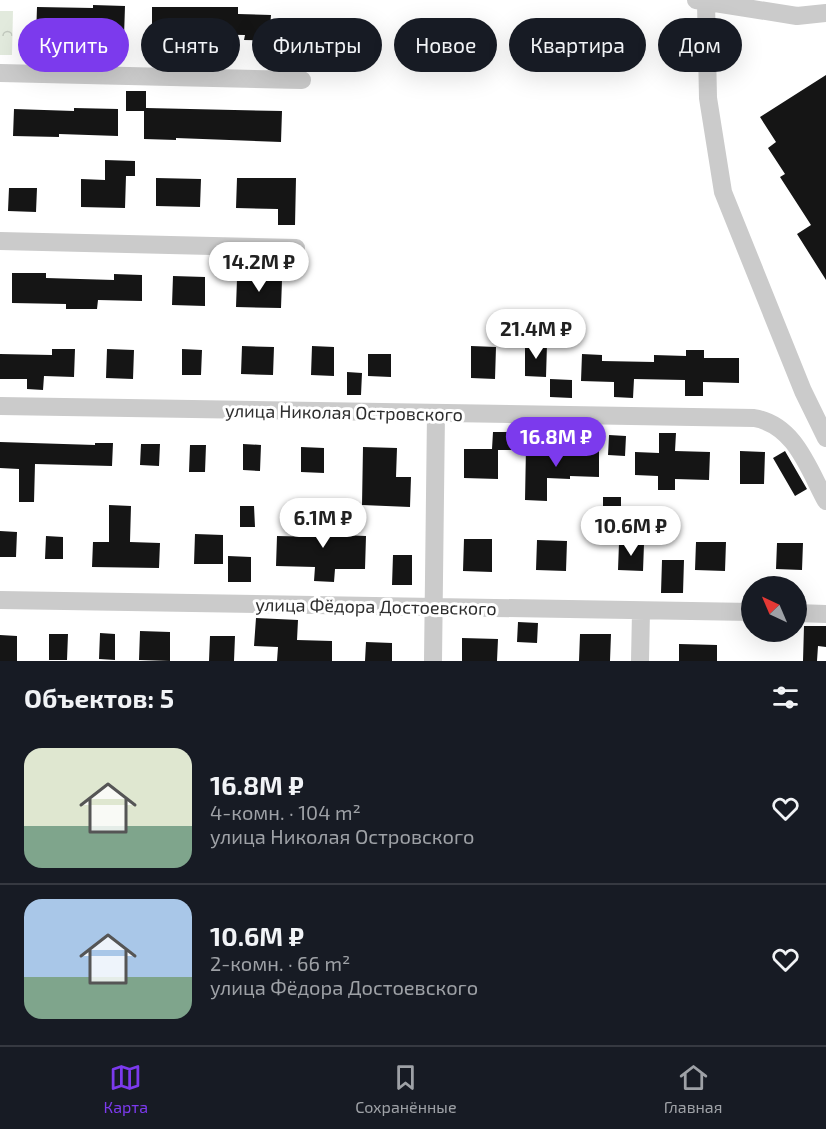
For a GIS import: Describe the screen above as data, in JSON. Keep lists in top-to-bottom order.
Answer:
{
  "streets": {
    "street": ["улица Николая Островского", "улица Фёдора Достоевского"]
  },
  "north": "top left",
  "page": {
    "chip": [
      "Купить",
      "Снять",
      "Фильтры",
      "Новое",
      "Квартира",
      "Дом"
    ],
    "price": [
      "14.2M ₽",
      "21.4M ₽",
      "16.8M ₽",
      "6.1M ₽",
      "10.6M ₽"
    ],
    "heading": "Объектов: 5",
    "list": [
      {
        "name": "16.8M ₽",
        "note": "4-комн. · 104 m² · улица Николая Островского"
      },
      {
        "name": "10.6M ₽",
        "note": "2-комн. · 66 m² · улица Фёдора Достоевского"
      }
    ],
    "tabs": ["Карта", "Сохранённые", "Главная"]
  }
}
